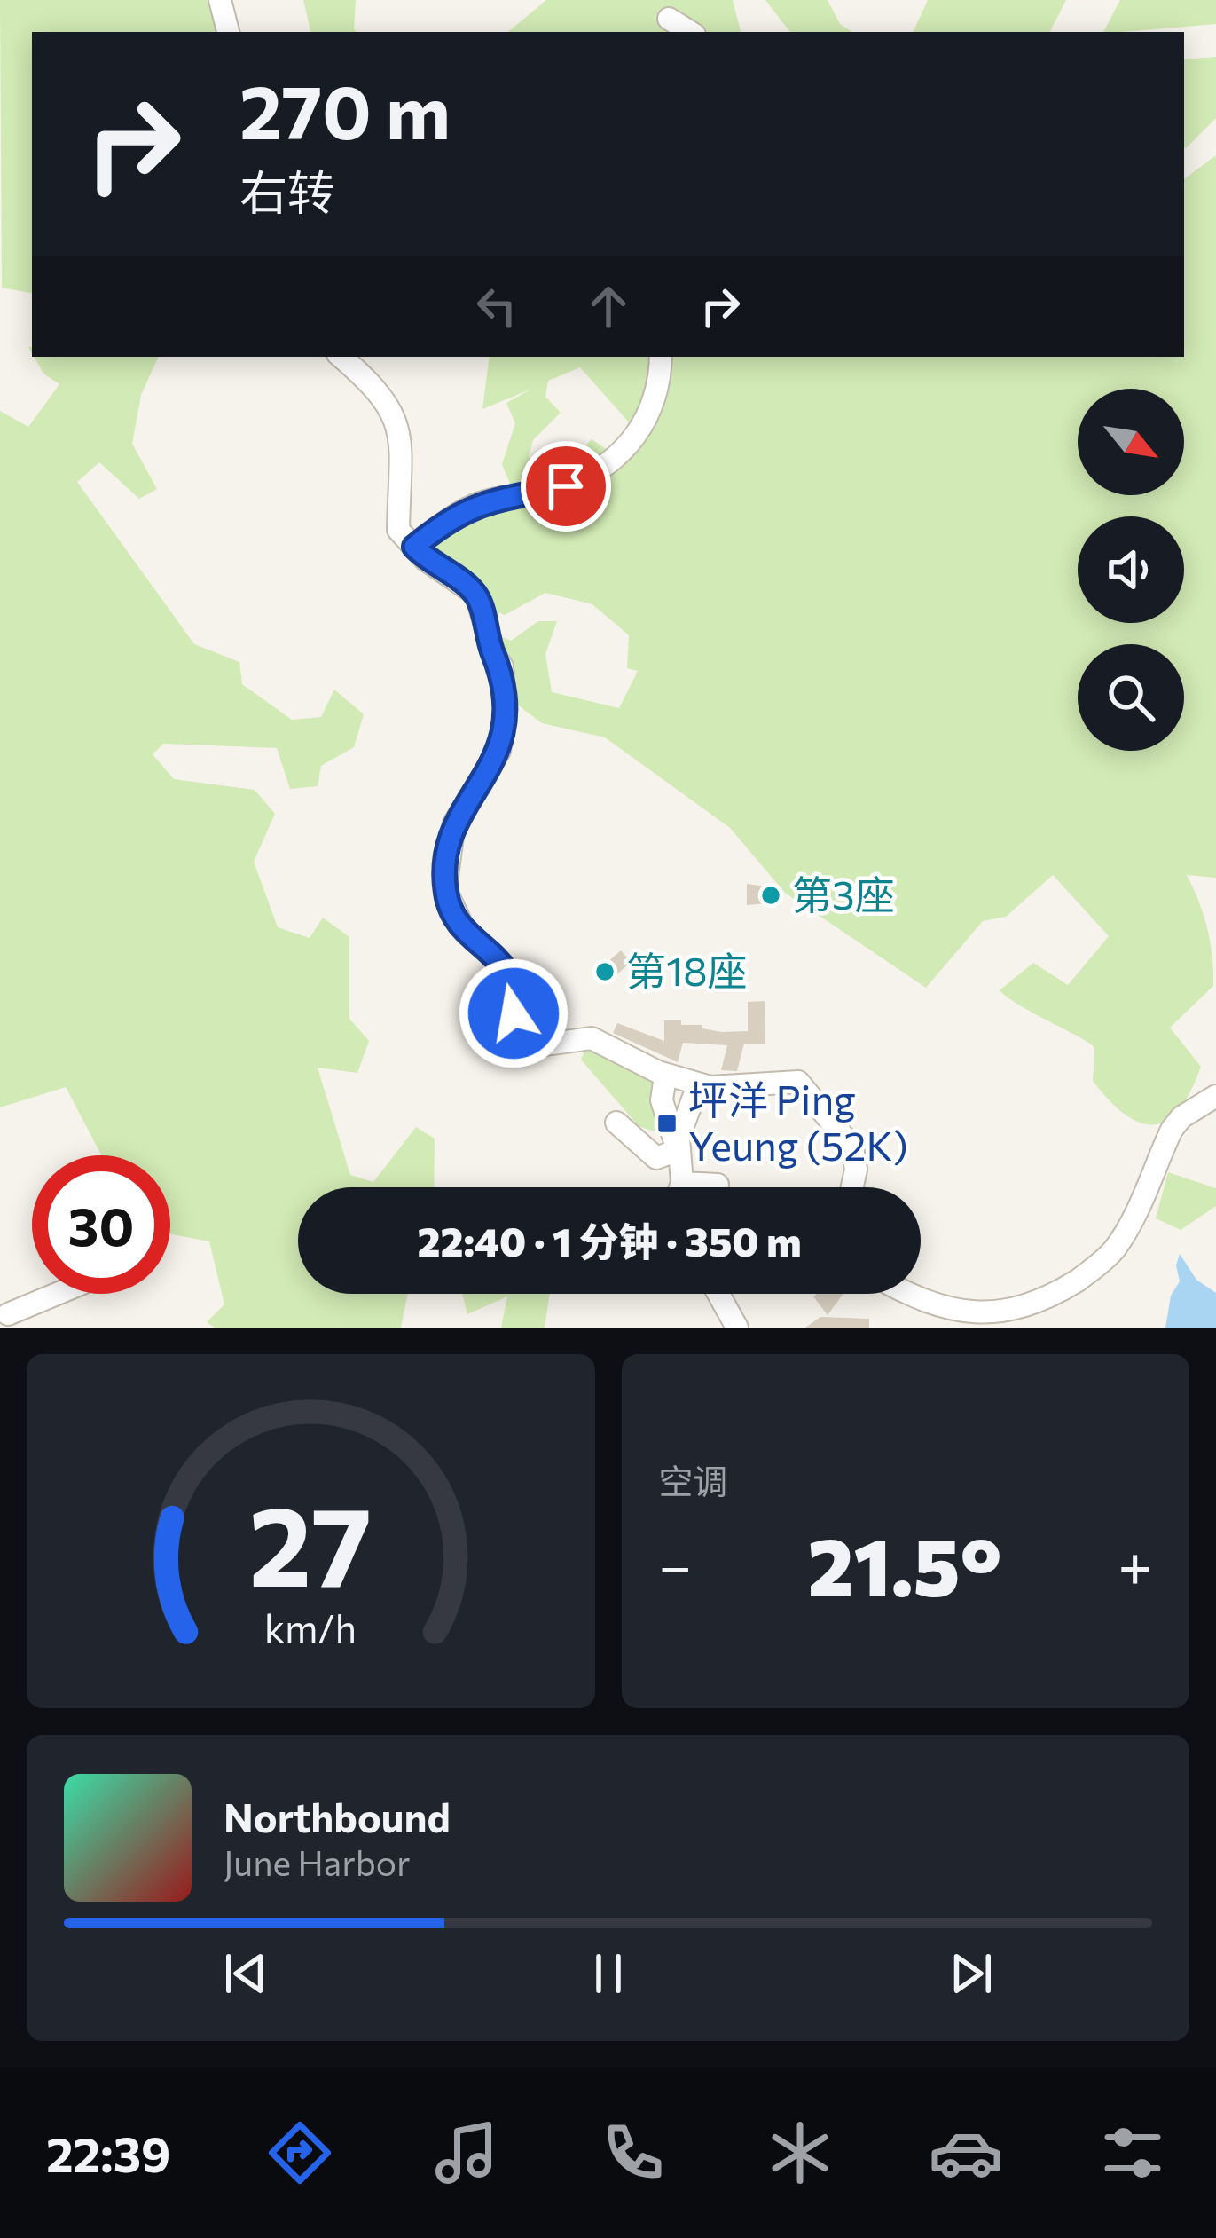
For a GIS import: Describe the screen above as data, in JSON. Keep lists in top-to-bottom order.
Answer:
{
  "places": {
    "other": ["第3座", "第18座"],
    "transit": ["坪洋 Ping Yeung (52K)"]
  },
  "north": "bottom right",
  "page": {
    "turn": ["270 m", "右转"],
    "limit": "30",
    "trip": "22:40 · 1 分钟 · 350 m",
    "tile": "空调",
    "heat": ["−", "21.5°", "+"],
    "song": ["Northbound", "June Harbor"],
    "tabs": "22:39",
    "gauge": ["27", "km/h"]
  }
}
